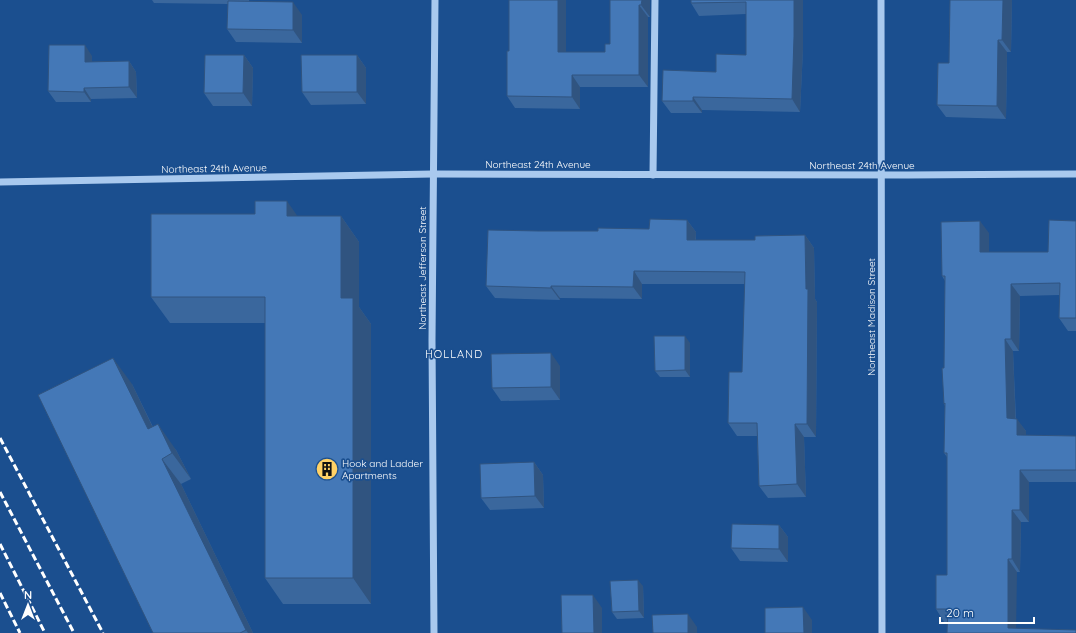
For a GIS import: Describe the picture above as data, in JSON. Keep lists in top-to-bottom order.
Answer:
{
  "streets": {
    "street": ["Northeast 24th Avenue", "Northeast Jefferson Street", "Northeast Madison Street"]
  },
  "crossings": [
    ["Northeast 24th Avenue", "Northeast Jefferson Street"],
    ["Northeast 24th Avenue", "Northeast Madison Street"]
  ],
  "districts": ["HOLLAND"],
  "places": {
    "building": ["Hook and Ladder Apartments"]
  },
  "scale_bar": "20 m",
  "north": "top"
}
